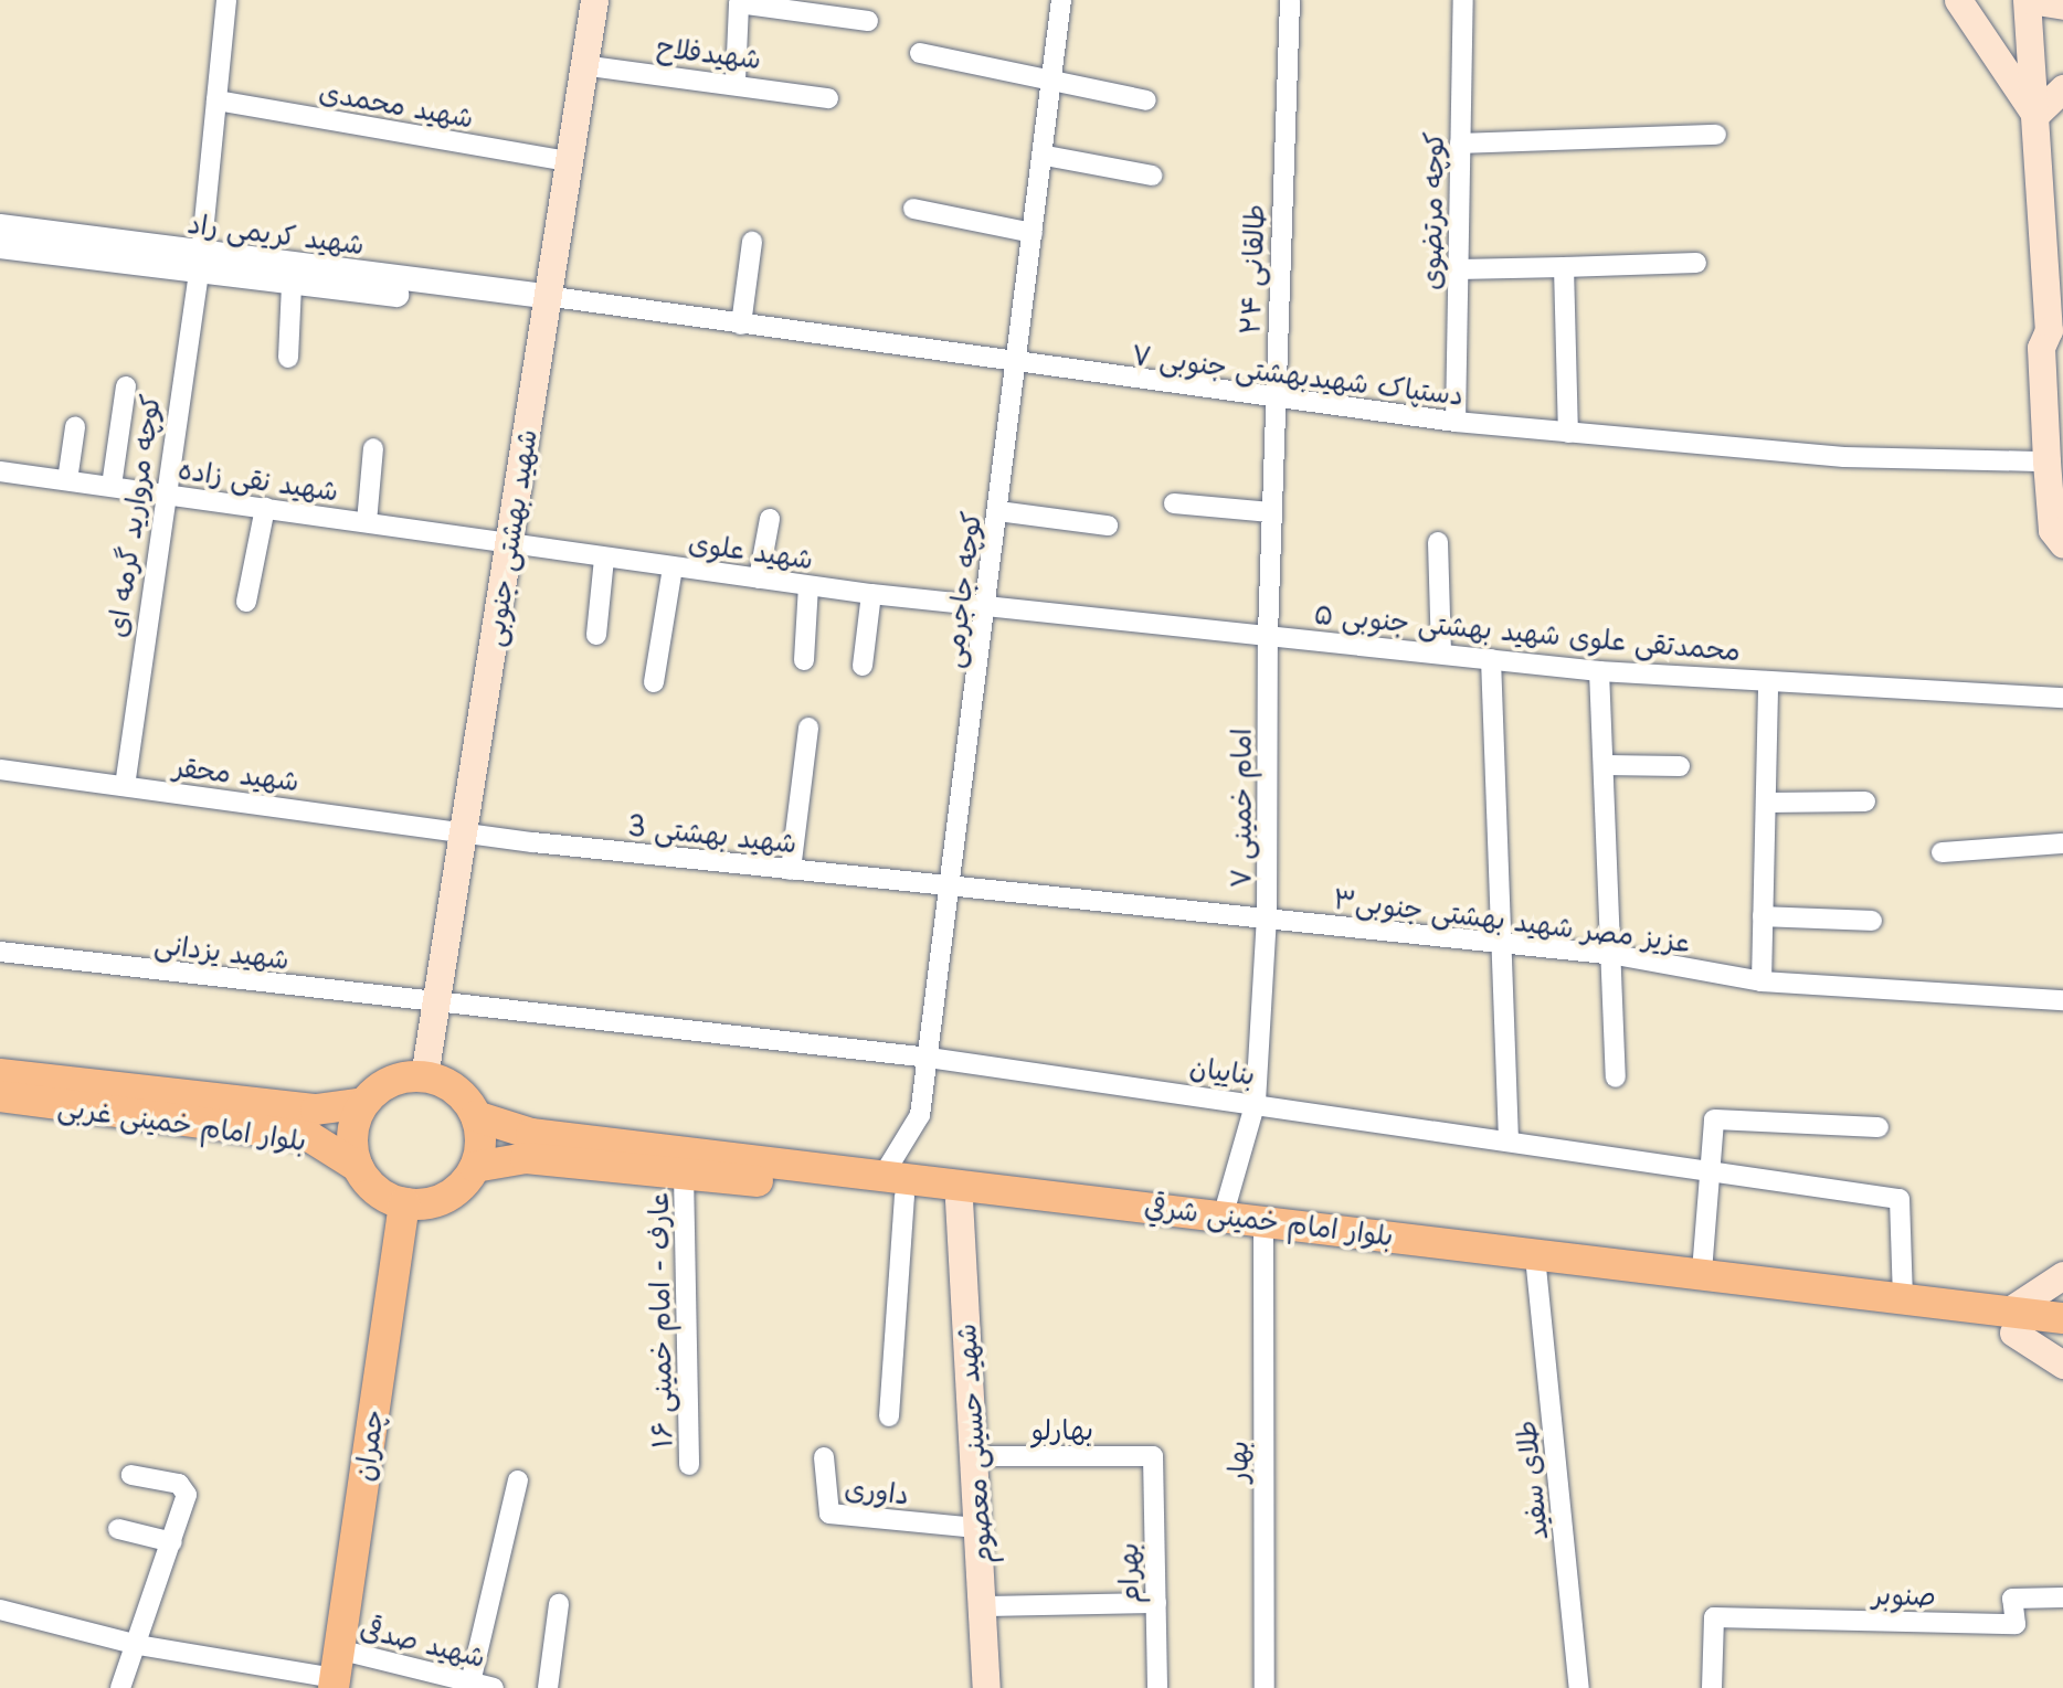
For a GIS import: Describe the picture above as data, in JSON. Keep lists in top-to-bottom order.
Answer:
{
  "streets": {
    "main road": [
      "شهید بهشتی جنوبی",
      "بلوار امام خمینی غربی",
      "بلوار امام خمینی شرقي",
      "شهید حسینی معصوم",
      "چمران"
    ],
    "street": [
      "شهیدفلاح",
      "شهید محمدی",
      "کوچه مرتضوی",
      "شهید کریمی راد",
      "طالقانی ۲۴",
      "دستپاک شهیدبهشتی جنوبی ۷",
      "شهید نقی زاده",
      "کوچه مروارید گرمه ای",
      "شهید علوی",
      "کوچه جاجرمی",
      "محمدتقی علوی شهید بهشتی جنوبی ۵",
      "شهید محقر",
      "امام خمینی ۷",
      "شهید بهشتی 3",
      "عزیز مصر شهید بهشتی جنوبی۳",
      "شهید یزدانی",
      "بناییان",
      "عارف - امام خمینی ۱۶",
      "بهارلو",
      "بهار",
      "طلای سفید",
      "داوری",
      "بهرام",
      "صنوبر",
      "شهید صدقی"
    ]
  },
  "crossings": [
    ["شهیدفلاح", "شهید بهشتی جنوبی"],
    ["شهید محمدی", "کوچه مروارید گرمه ای"],
    ["شهید محمدی", "شهید بهشتی جنوبی"],
    ["کوچه مرتضوی", "دستپاک شهیدبهشتی جنوبی ۷"],
    ["شهید کریمی راد", "دستپاک شهیدبهشتی جنوبی ۷"],
    ["شهید کریمی راد", "کوچه مروارید گرمه ای"],
    ["شهید کریمی راد", "شهید بهشتی جنوبی"],
    ["طالقانی ۲۴", "دستپاک شهیدبهشتی جنوبی ۷"],
    ["طالقانی ۲۴", "امام خمینی ۷"],
    ["دستپاک شهیدبهشتی جنوبی ۷", "شهید بهشتی جنوبی"],
    ["دستپاک شهیدبهشتی جنوبی ۷", "کوچه جاجرمی"],
    ["دستپاک شهیدبهشتی جنوبی ۷", "امام خمینی ۷"],
    ["شهید نقی زاده", "کوچه مروارید گرمه ای"],
    ["شهید نقی زاده", "شهید بهشتی جنوبی"],
    ["شهید نقی زاده", "شهید علوی"],
    ["کوچه مروارید گرمه ای", "شهید محقر"],
    ["شهید بهشتی جنوبی", "شهید علوی"],
    ["شهید بهشتی جنوبی", "شهید محقر"],
    ["شهید بهشتی جنوبی", "شهید بهشتی 3"],
    ["شهید بهشتی جنوبی", "شهید یزدانی"],
    ["شهید بهشتی جنوبی", "بناییان"],
    ["شهید بهشتی جنوبی", "بلوار امام خمینی غربی"],
    ["شهید بهشتی جنوبی", "بلوار امام خمینی شرقي"],
    ["شهید بهشتی جنوبی", "چمران"],
    ["شهید علوی", "کوچه جاجرمی"],
    ["شهید علوی", "محمدتقی علوی شهید بهشتی جنوبی ۵"],
    ["کوچه جاجرمی", "محمدتقی علوی شهید بهشتی جنوبی ۵"],
    ["کوچه جاجرمی", "شهید بهشتی 3"],
    ["کوچه جاجرمی", "عزیز مصر شهید بهشتی جنوبی۳"],
    ["کوچه جاجرمی", "بناییان"],
    ["کوچه جاجرمی", "بلوار امام خمینی شرقي"],
    ["محمدتقی علوی شهید بهشتی جنوبی ۵", "امام خمینی ۷"],
    ["شهید محقر", "شهید بهشتی 3"],
    ["امام خمینی ۷", "عزیز مصر شهید بهشتی جنوبی۳"],
    ["امام خمینی ۷", "بناییان"],
    ["امام خمینی ۷", "بلوار امام خمینی شرقي"],
    ["شهید بهشتی 3", "عزیز مصر شهید بهشتی جنوبی۳"],
    ["شهید یزدانی", "بناییان"],
    ["بناییان", "بلوار امام خمینی شرقي"],
    ["بلوار امام خمینی غربی", "بلوار امام خمینی شرقي"],
    ["بلوار امام خمینی غربی", "چمران"],
    ["بلوار امام خمینی شرقي", "عارف - امام خمینی ۱۶"],
    ["بلوار امام خمینی شرقي", "شهید حسینی معصوم"],
    ["بلوار امام خمینی شرقي", "چمران"],
    ["بلوار امام خمینی شرقي", "بهار"],
    ["بلوار امام خمینی شرقي", "طلای سفید"],
    ["بهارلو", "شهید حسینی معصوم"],
    ["بهارلو", "بهرام"],
    ["شهید حسینی معصوم", "داوری"],
    ["چمران", "شهید صدقی"]
  ]
}
